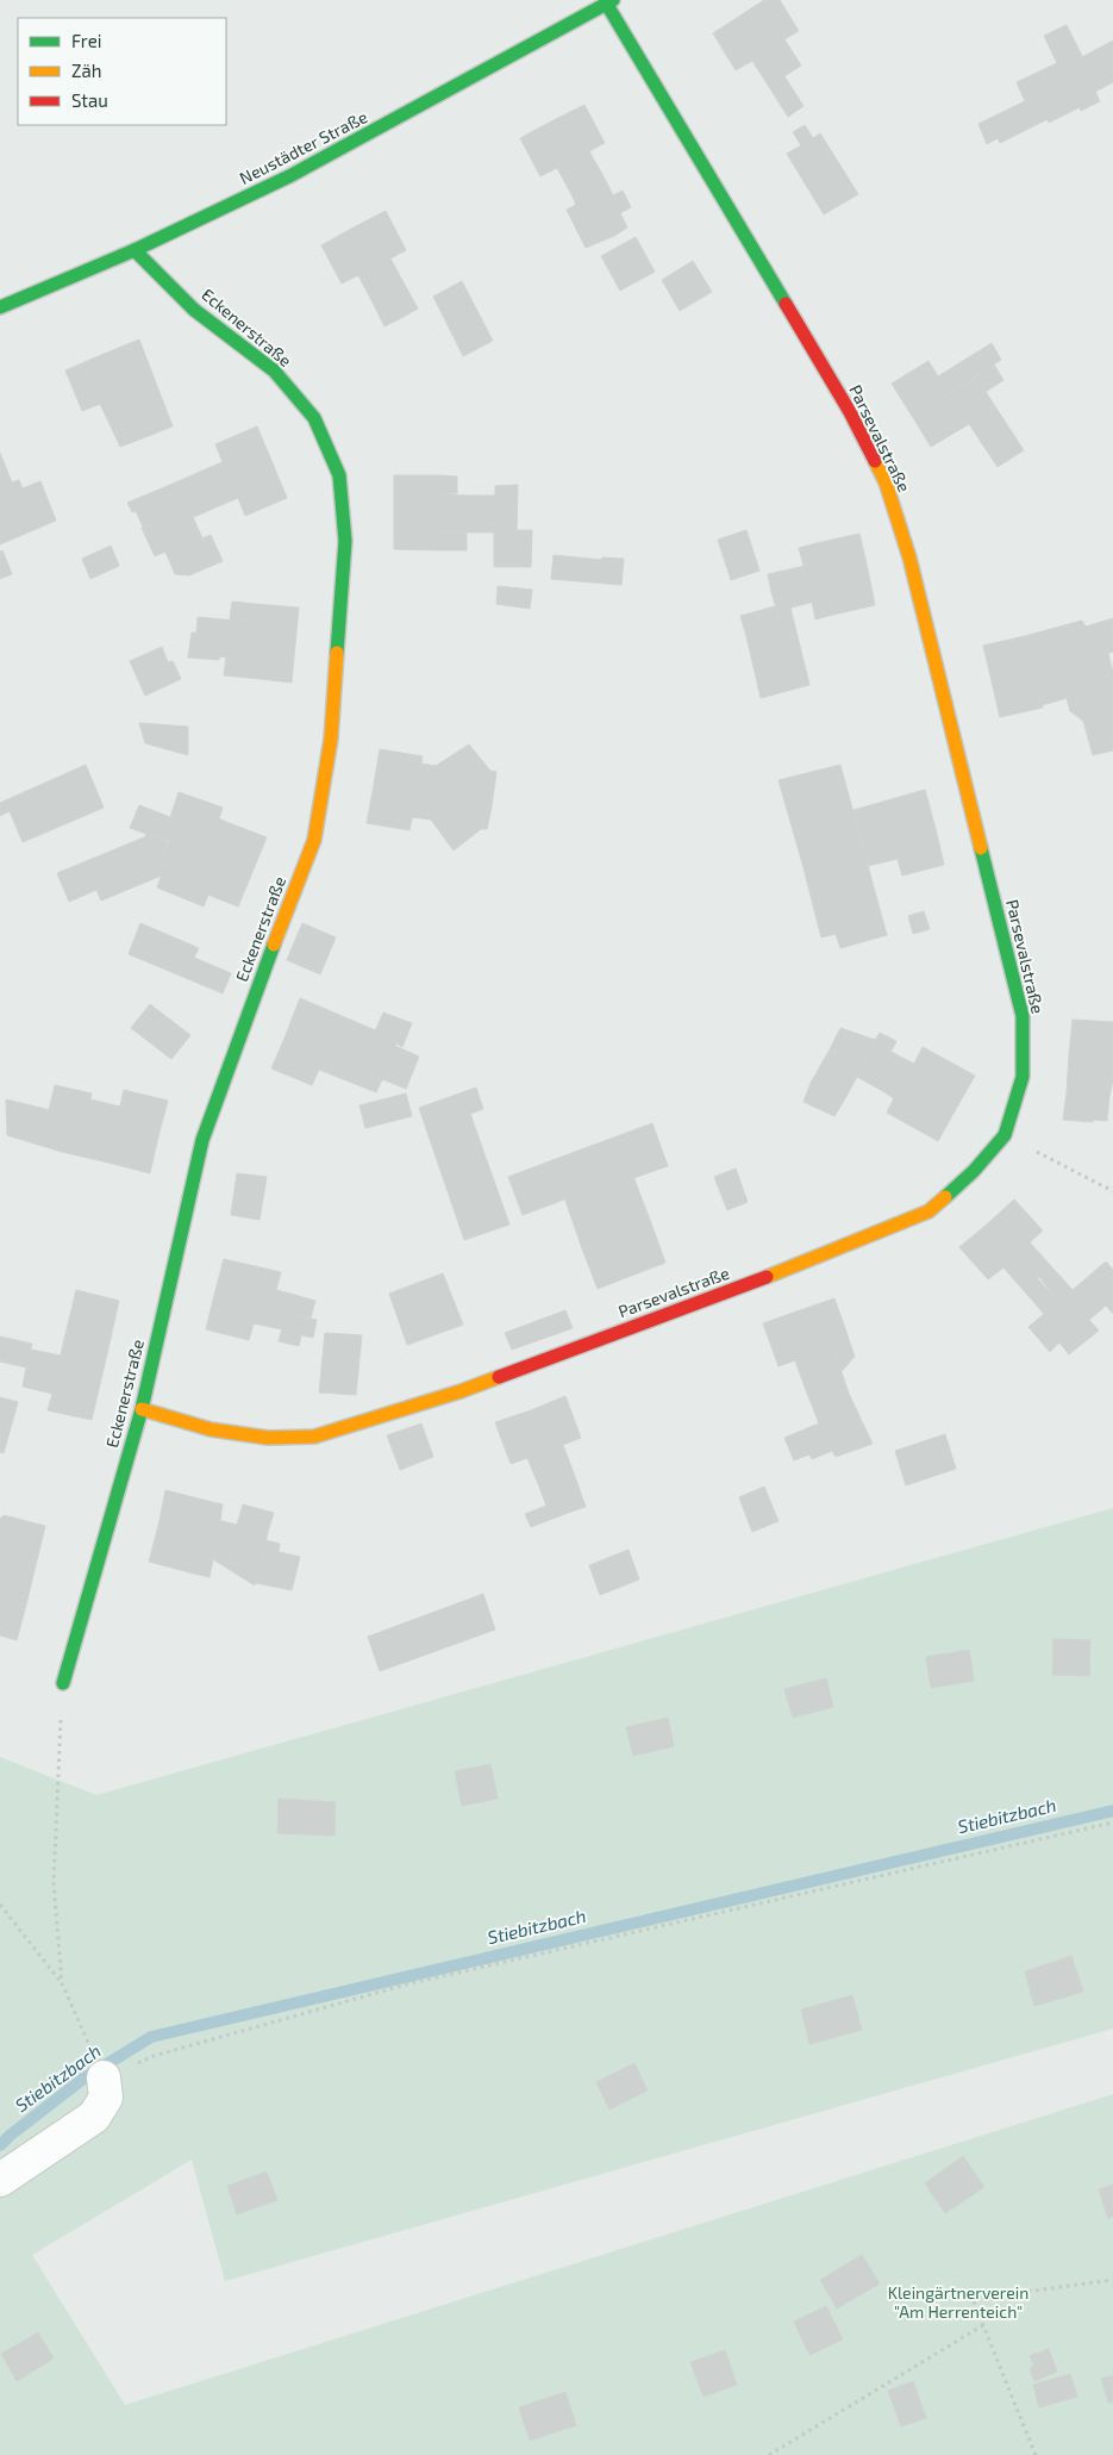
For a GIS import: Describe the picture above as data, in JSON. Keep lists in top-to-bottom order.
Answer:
{
  "streets": {
    "street": ["Neustädter Straße", "Eckenerstraße", "Parsevalstraße"]
  },
  "crossings": [
    ["Neustädter Straße", "Eckenerstraße"],
    ["Neustädter Straße", "Parsevalstraße"],
    ["Eckenerstraße", "Parsevalstraße"]
  ],
  "water": ["Stiebitzbach"],
  "parks": ["Kleingärtnerverein \"Am Herrenteich\""],
  "legend": ["Frei", "Zäh", "Stau"]
}
